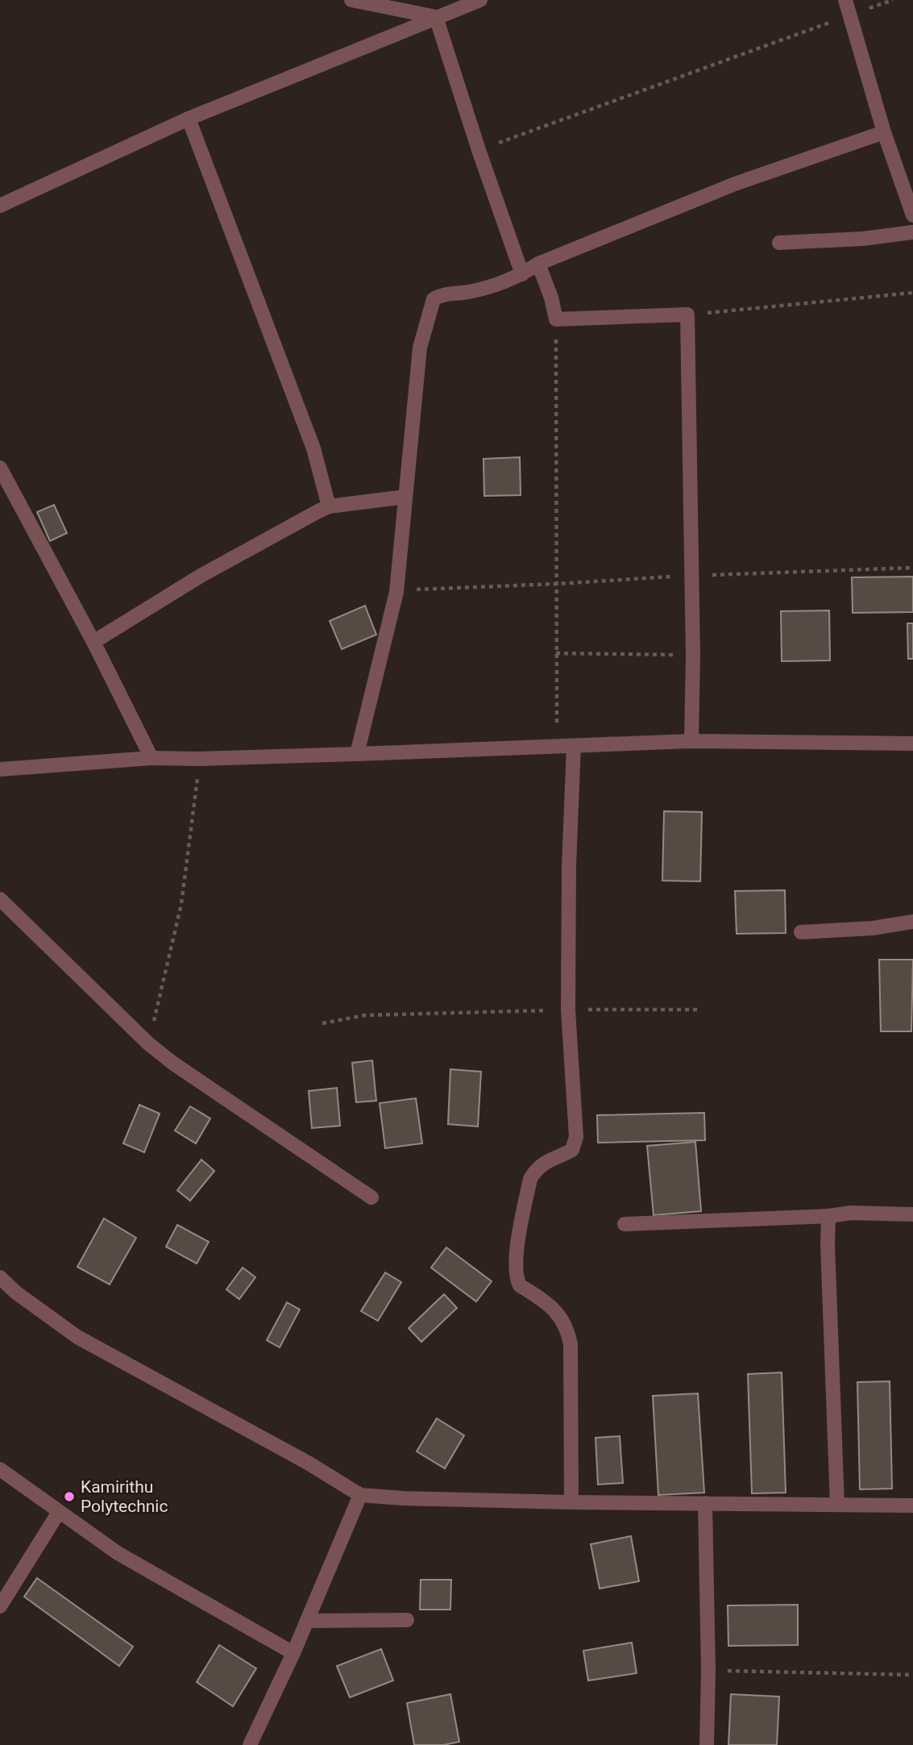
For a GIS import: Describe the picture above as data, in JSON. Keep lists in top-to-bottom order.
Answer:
{
  "places": ["Kamirithu Polytechnic"]
}
